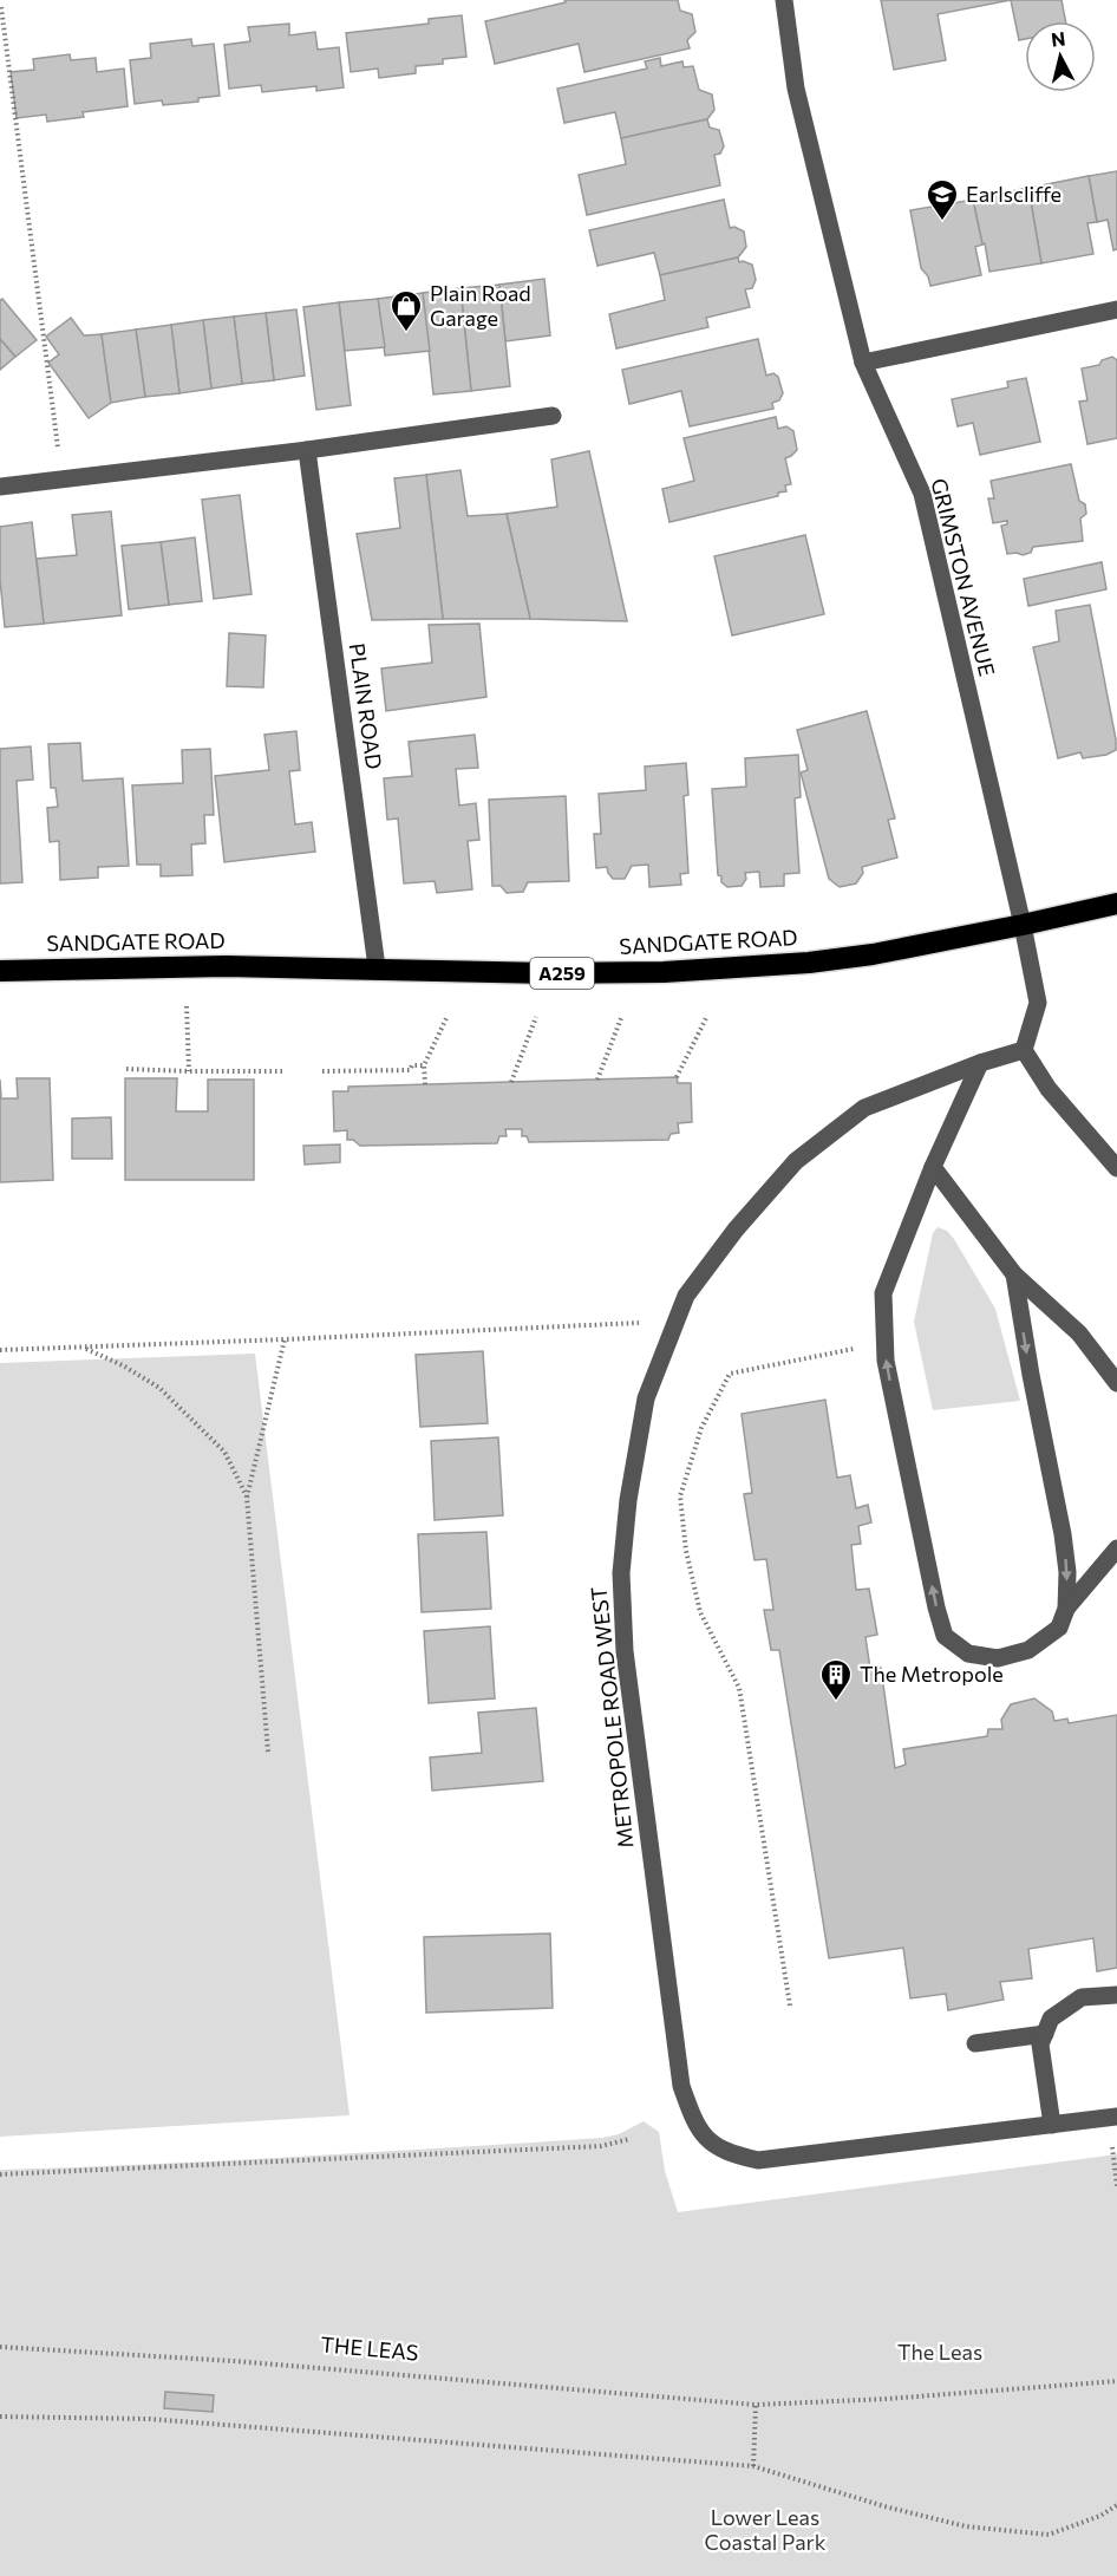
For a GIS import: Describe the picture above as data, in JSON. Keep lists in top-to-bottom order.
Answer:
{
  "streets": {
    "highway": ["SANDGATE ROAD", "A259"],
    "street": ["GRIMSTON AVENUE", "PLAIN ROAD", "METROPOLE ROAD WEST"],
    "path": ["THE LEAS"]
  },
  "crossings": [
    ["GRIMSTON AVENUE", "SANDGATE ROAD"],
    ["GRIMSTON AVENUE", "METROPOLE ROAD WEST"],
    ["PLAIN ROAD", "SANDGATE ROAD"]
  ],
  "parks": ["The Leas", "Lower Leas Coastal Park"],
  "places": {
    "school or university": ["Earlscliffe"],
    "shop": ["Plain Road Garage"],
    "building": ["The Metropole"]
  },
  "north": "top"
}
